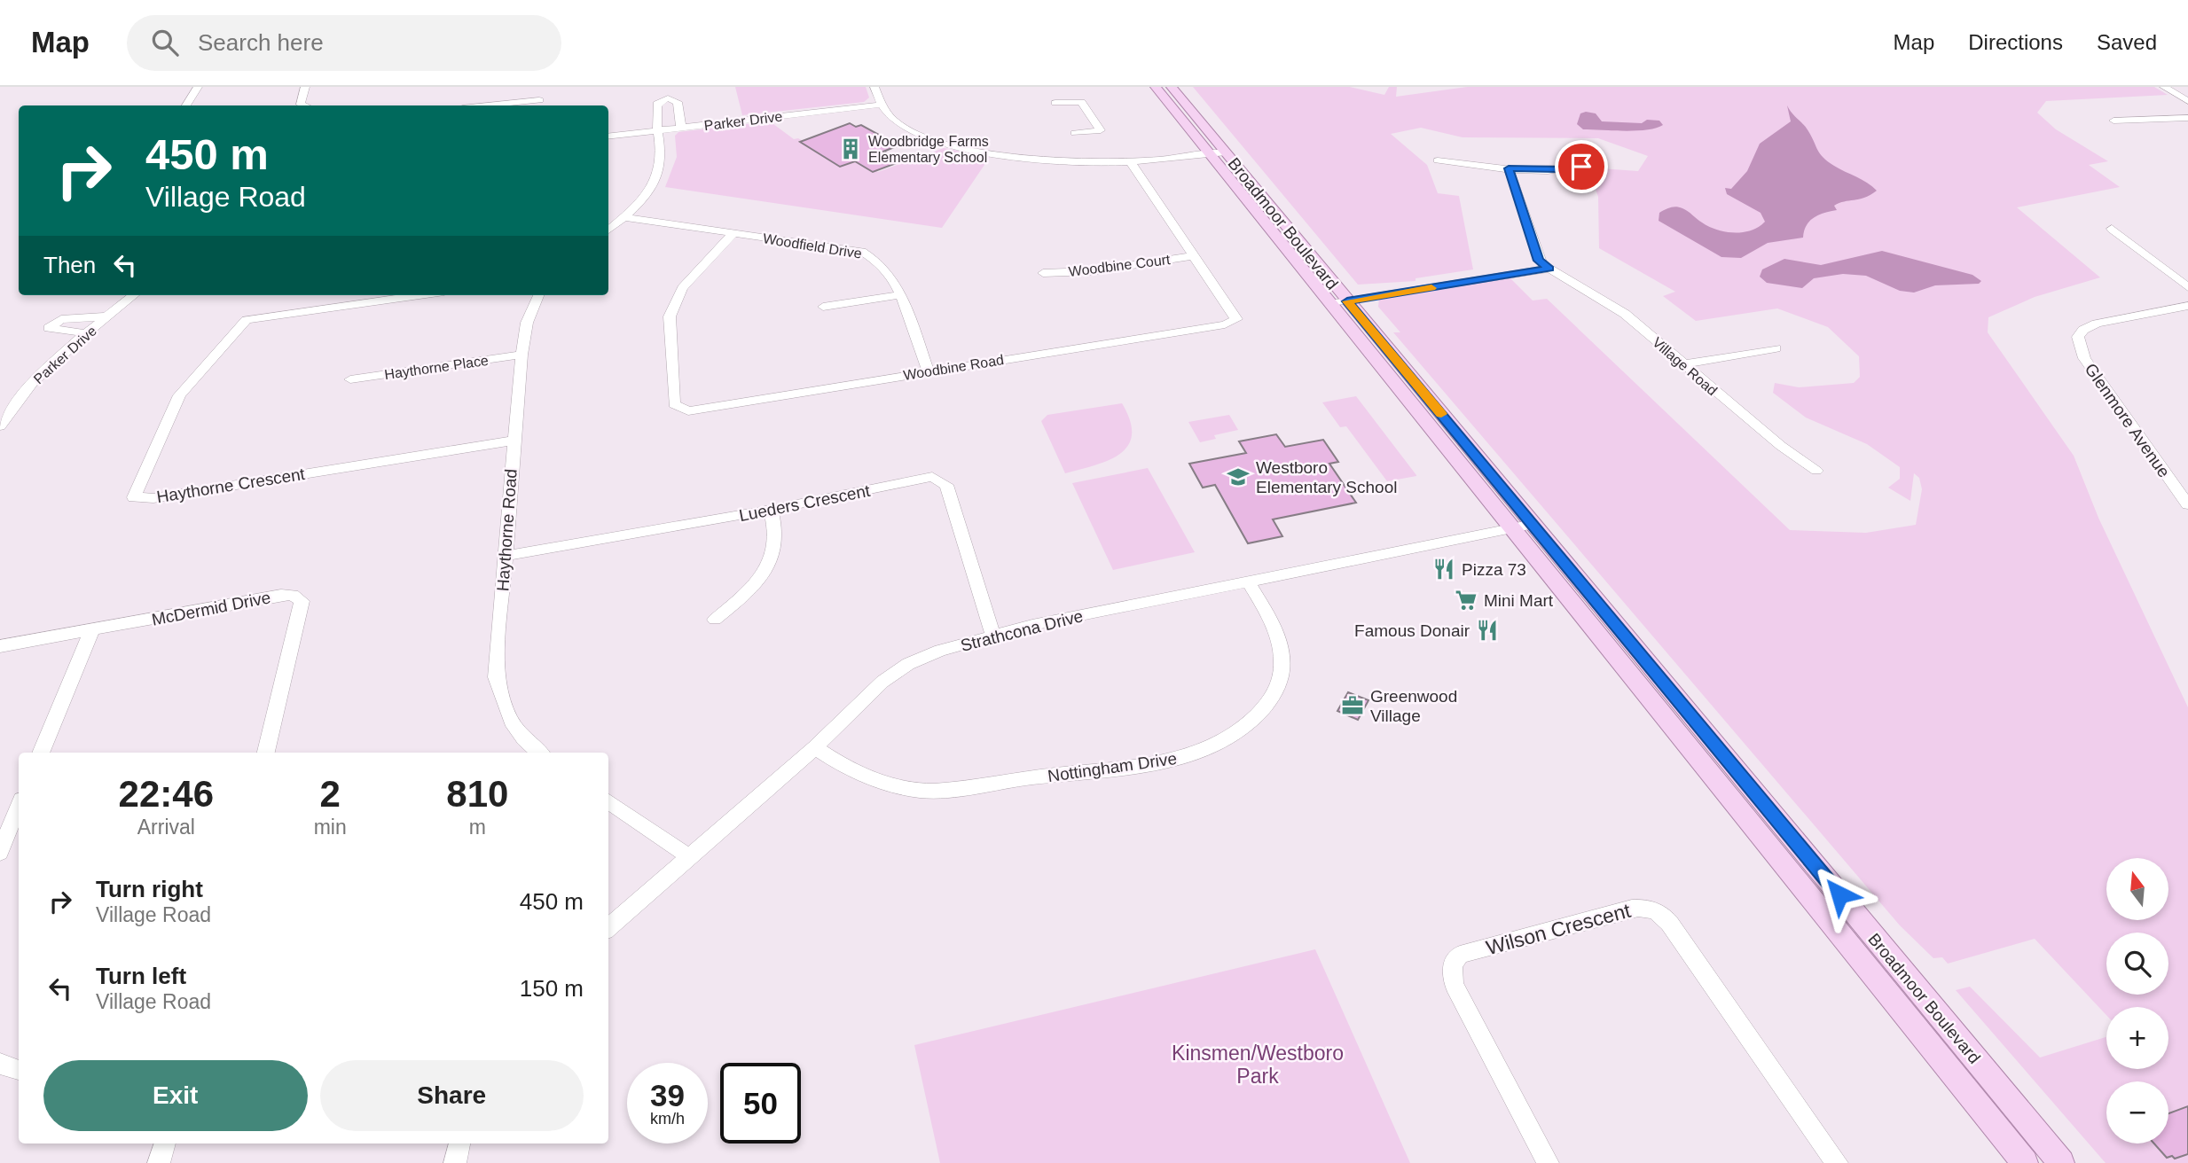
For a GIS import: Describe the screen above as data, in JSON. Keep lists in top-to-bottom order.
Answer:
{
  "streets": {
    "main road": ["Broadmoor Boulevard"],
    "street": [
      "Parker Drive",
      "Woodfield Drive",
      "Woodbine Court",
      "Village Road",
      "Haythorne Place",
      "Woodbine Road",
      "Glenmore Avenue",
      "Haythorne Crescent",
      "Lueders Crescent",
      "Haythorne Road",
      "McDermid Drive",
      "Strathcona Drive",
      "Nottingham Drive",
      "Wilson Crescent"
    ]
  },
  "crossings": [
    ["Broadmoor Boulevard", "Strathcona Drive"],
    ["Woodfield Drive", "Woodbine Road"],
    ["Woodbine Court", "Woodbine Road"],
    ["Haythorne Place", "Haythorne Road"],
    ["Haythorne Crescent", "Haythorne Road"],
    ["Lueders Crescent", "Haythorne Road"],
    ["Lueders Crescent", "Strathcona Drive"],
    ["Strathcona Drive", "Nottingham Drive"]
  ],
  "parks": ["Kinsmen/Westboro Park"],
  "places": {
    "building": ["Woodbridge Farms Elementary School"],
    "school or university": ["Westboro Elementary School"],
    "restaurant": ["Pizza 73", "Famous Donair"],
    "supermarket": ["Mini Mart"],
    "office": ["Greenwood Village"]
  },
  "north": "top",
  "page": {
    "header": "Map",
    "search": "Search here",
    "nav": ["Map", "Directions", "Saved"],
    "turn": ["450 m", "Village Road"],
    "then": "Then",
    "eta": [
      "22:46",
      "Arrival",
      "2",
      "min",
      "810",
      "m"
    ],
    "map_buttons": ["+", "−"],
    "list": [
      {
        "name": "Turn right",
        "note": "Village Road",
        "value": "450 m"
      },
      {
        "name": "Turn left",
        "note": "Village Road",
        "value": "150 m"
      }
    ],
    "buttons": ["Exit", "Share"],
    "speed": "39 km/h",
    "limit": "50"
  }
}
